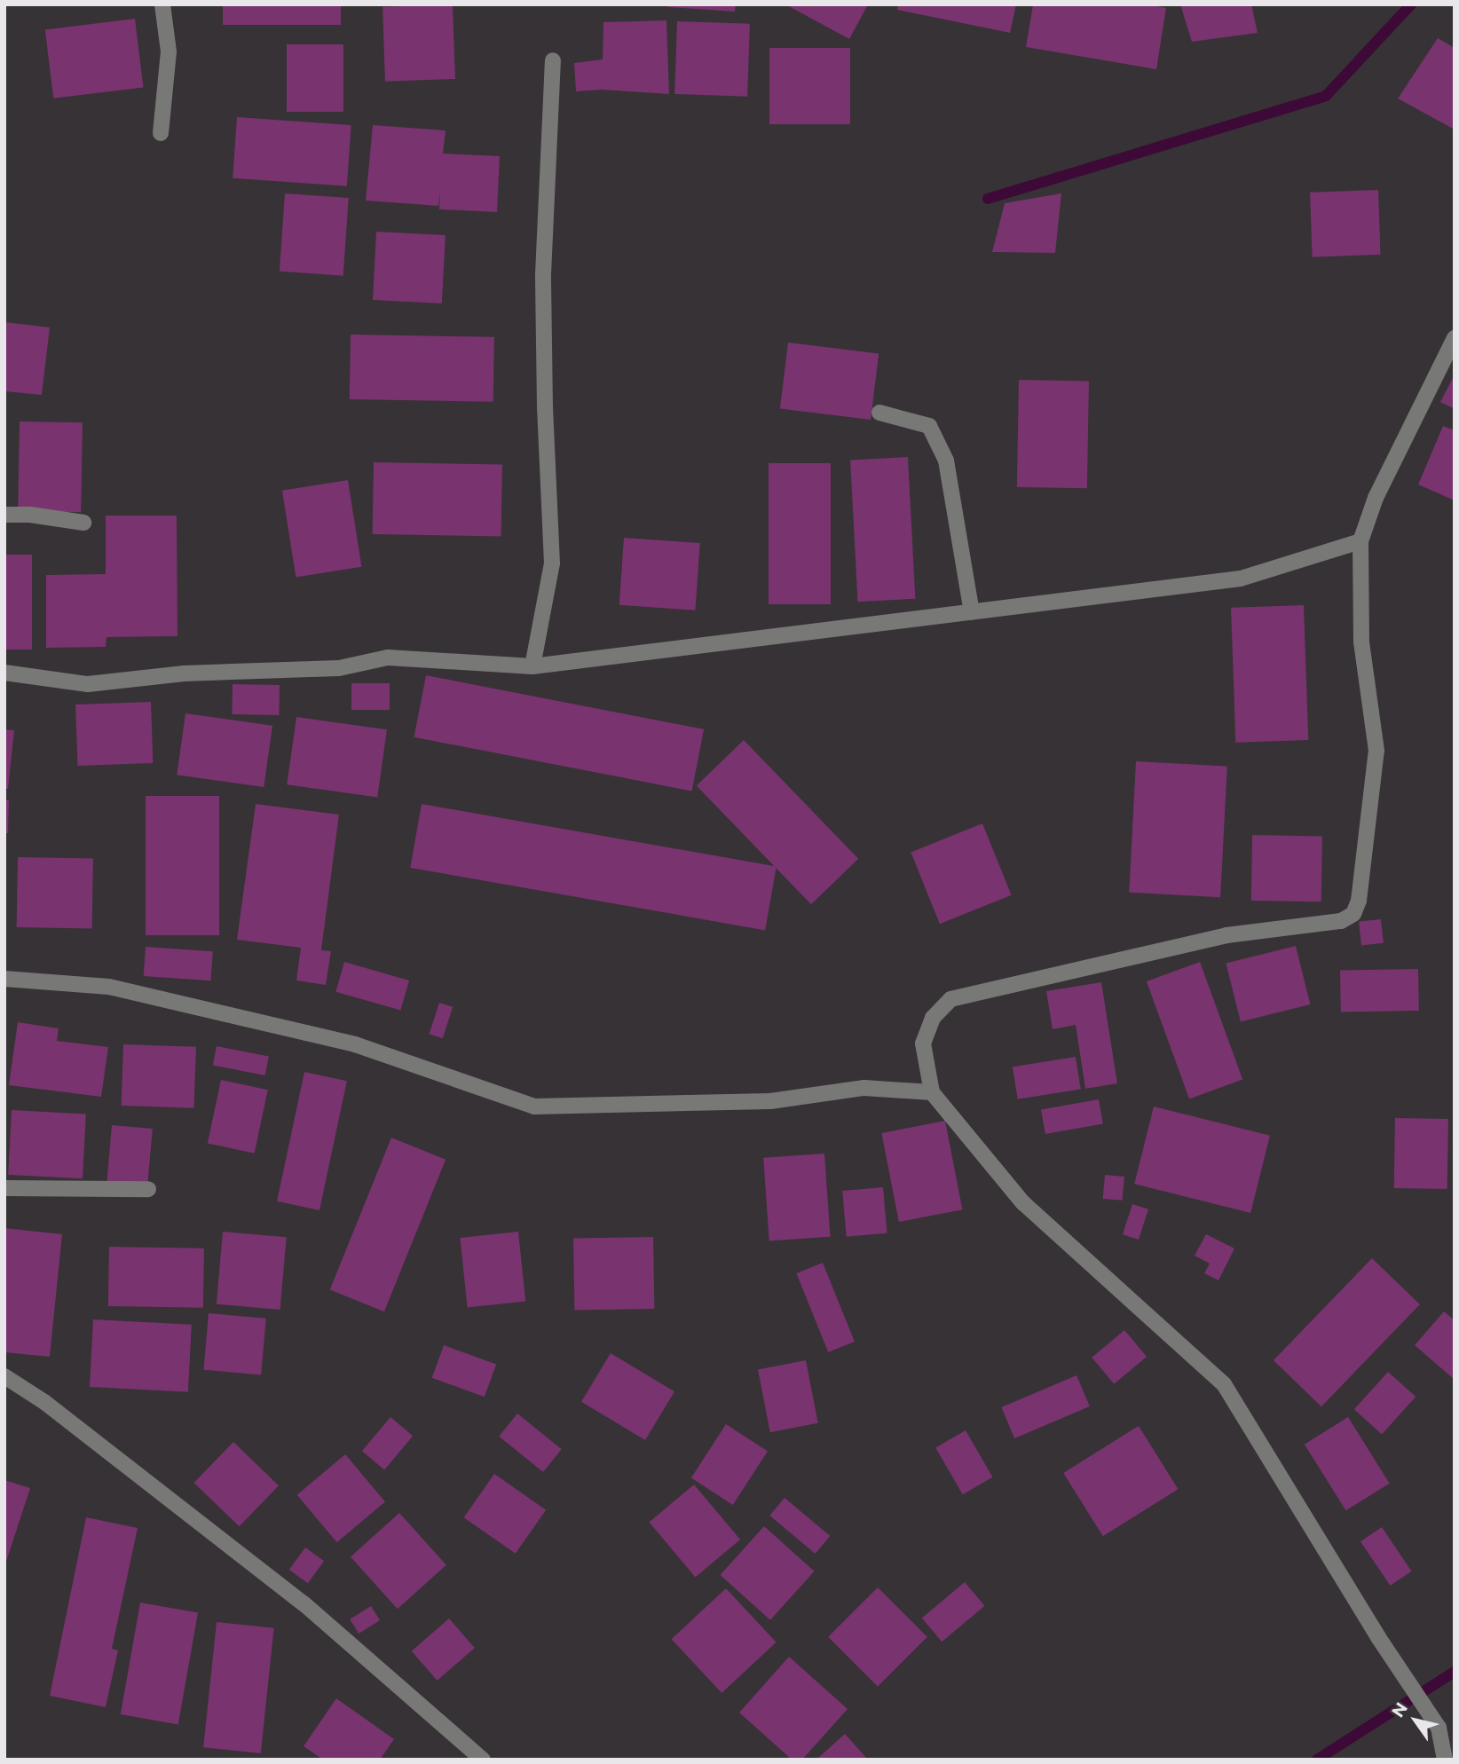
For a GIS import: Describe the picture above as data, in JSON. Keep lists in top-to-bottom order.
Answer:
{
  "north": "top left"
}
